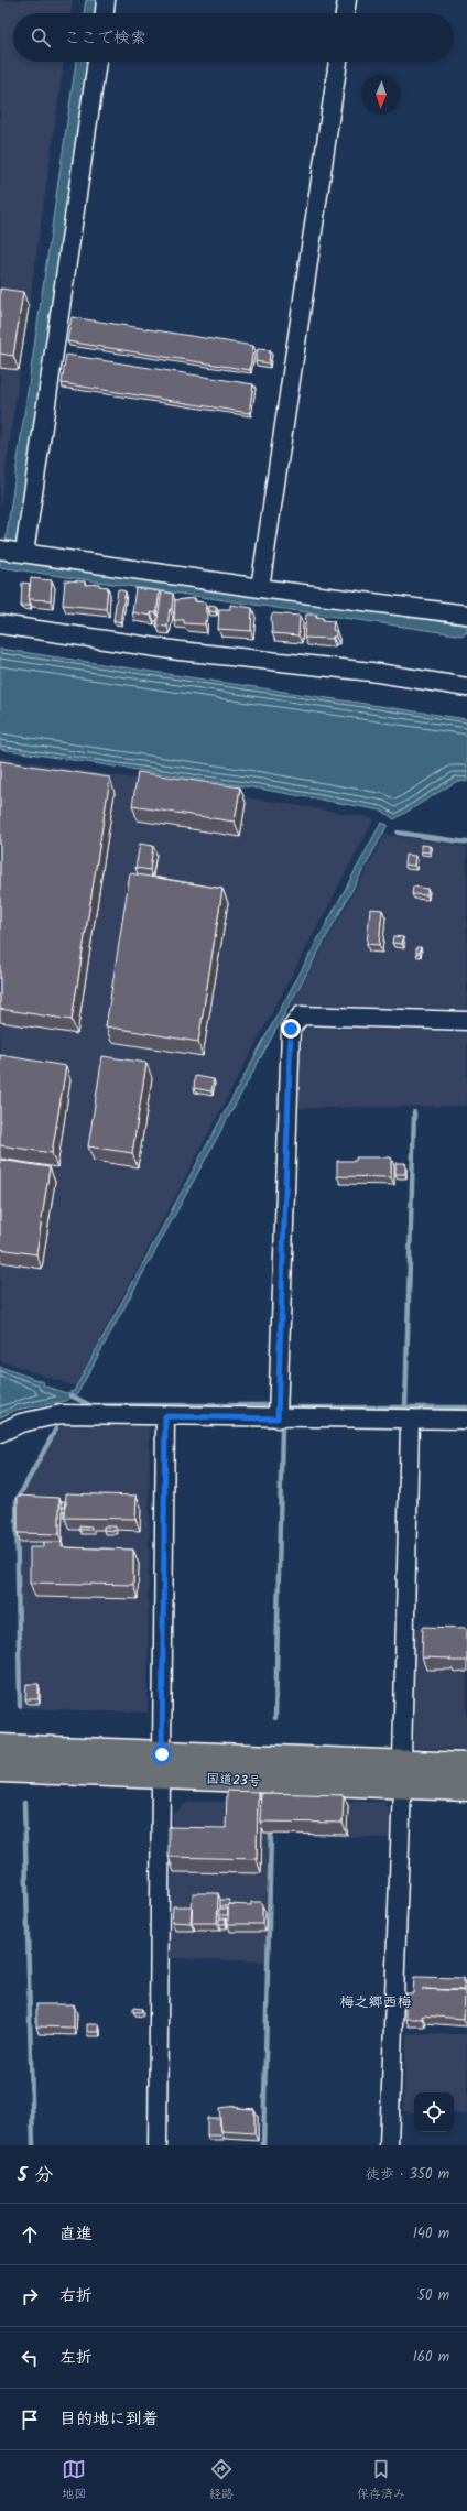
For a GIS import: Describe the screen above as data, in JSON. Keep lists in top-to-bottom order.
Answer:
{
  "streets": {
    "highway": ["国道23号"]
  },
  "districts": ["梅之郷西梅"],
  "north": "bottom",
  "page": {
    "search": "ここで検索",
    "heading": ["5 分", "徒歩 · 350 m"],
    "list": [
      ["直進", "140 m"],
      ["右折", "50 m"],
      ["左折", "160 m"],
      "目的地に到着"
    ],
    "nav": ["地図", "経路", "保存済み"]
  }
}
